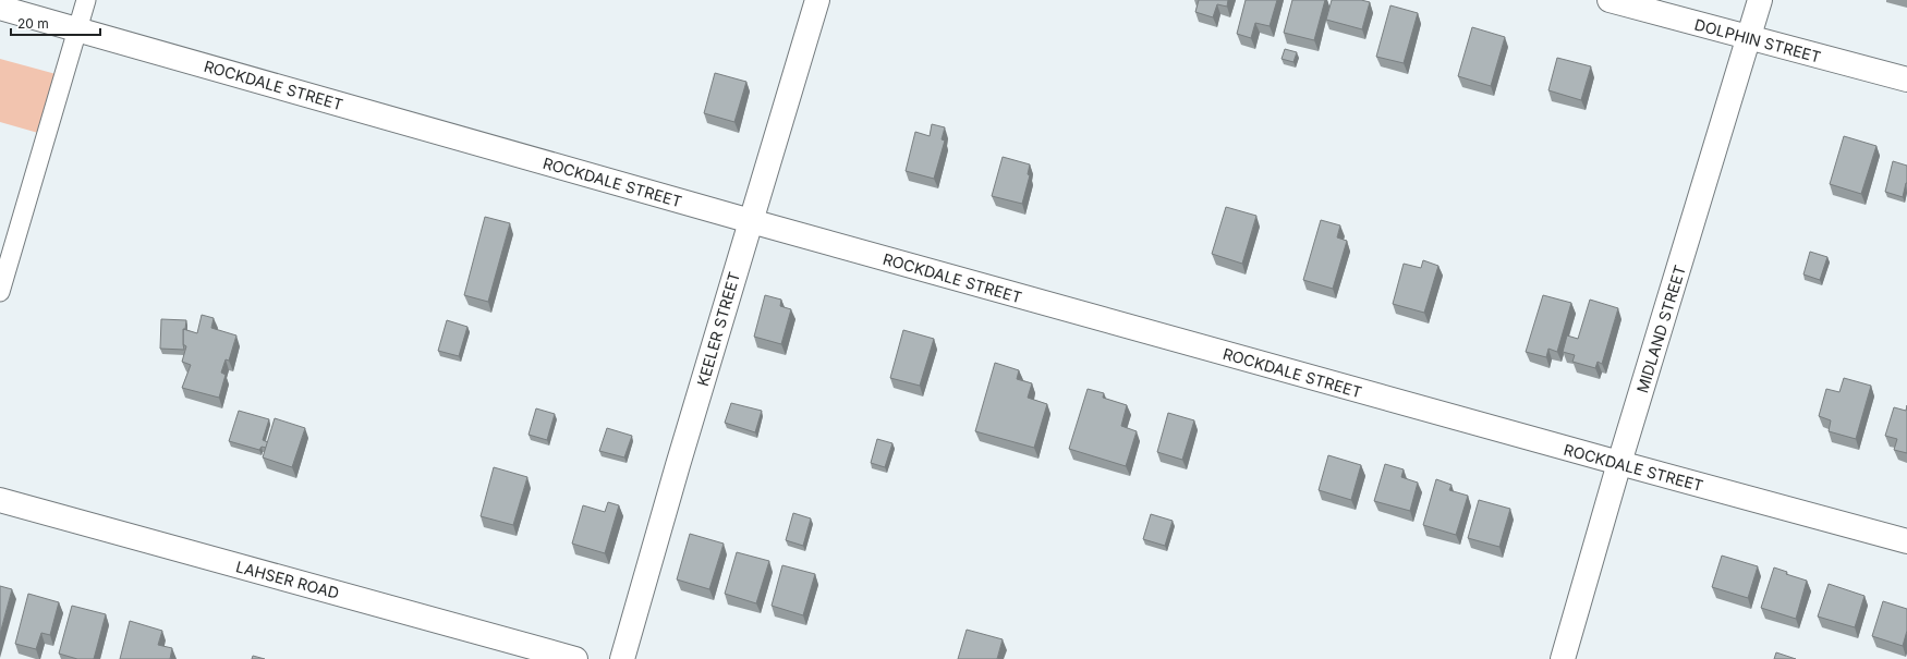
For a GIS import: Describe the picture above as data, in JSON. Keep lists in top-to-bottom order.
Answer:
{
  "streets": {
    "street": [
      "DOLPHIN STREET",
      "ROCKDALE STREET",
      "KEELER STREET",
      "MIDLAND STREET",
      "LAHSER ROAD"
    ]
  },
  "crossings": [
    ["DOLPHIN STREET", "MIDLAND STREET"],
    ["ROCKDALE STREET", "KEELER STREET"],
    ["ROCKDALE STREET", "MIDLAND STREET"]
  ],
  "scale_bar": "20 m"
}
